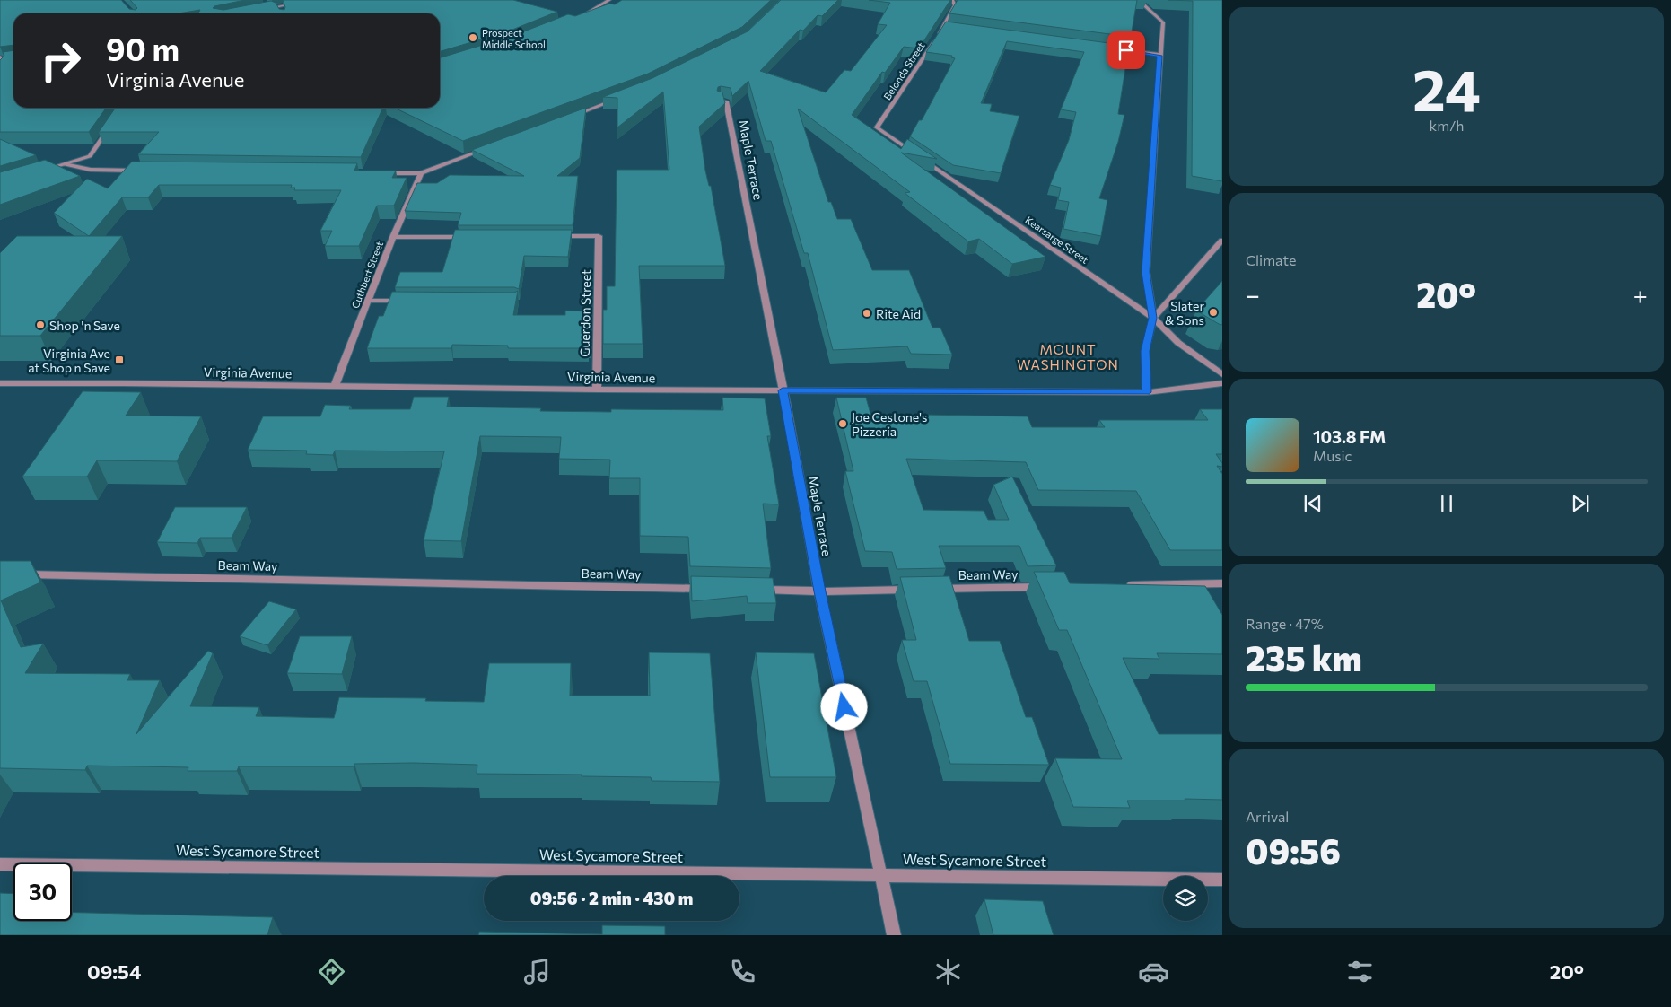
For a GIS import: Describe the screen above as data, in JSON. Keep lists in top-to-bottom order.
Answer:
{
  "streets": {
    "street": [
      "Belonda Street",
      "Maple Terrace",
      "Kearsarge Street",
      "Cuthbert Street",
      "Guerdon Street",
      "Virginia Avenue",
      "Beam Way",
      "West Sycamore Street"
    ]
  },
  "crossings": [
    ["Belonda Street", "Kearsarge Street"],
    ["Maple Terrace", "Virginia Avenue"],
    ["Maple Terrace", "Beam Way"],
    ["Maple Terrace", "West Sycamore Street"],
    ["Cuthbert Street", "Virginia Avenue"],
    ["Guerdon Street", "Virginia Avenue"]
  ],
  "districts": ["MOUNT WASHINGTON"],
  "places": {
    "other": [
      "Prospect Middle School",
      "Slater & Sons",
      "Rite Aid",
      "Shop 'n Save",
      "Joe Cestone's Pizzeria"
    ],
    "transit": ["Virginia Ave at Shop n Save"]
  },
  "page": {
    "tile": [
      ["24", "km/h"],
      "Climate",
      ["Range · 47%", "235 km"],
      ["Arrival", "09:56"]
    ],
    "turn": ["90 m", "Virginia Avenue"],
    "heat": ["−", "20°", "+"],
    "song": ["103.8 FM", "Music"],
    "limit": "30",
    "trip": "09:56 · 2 min · 430 m",
    "tabs": ["09:54", "20°"]
  }
}
